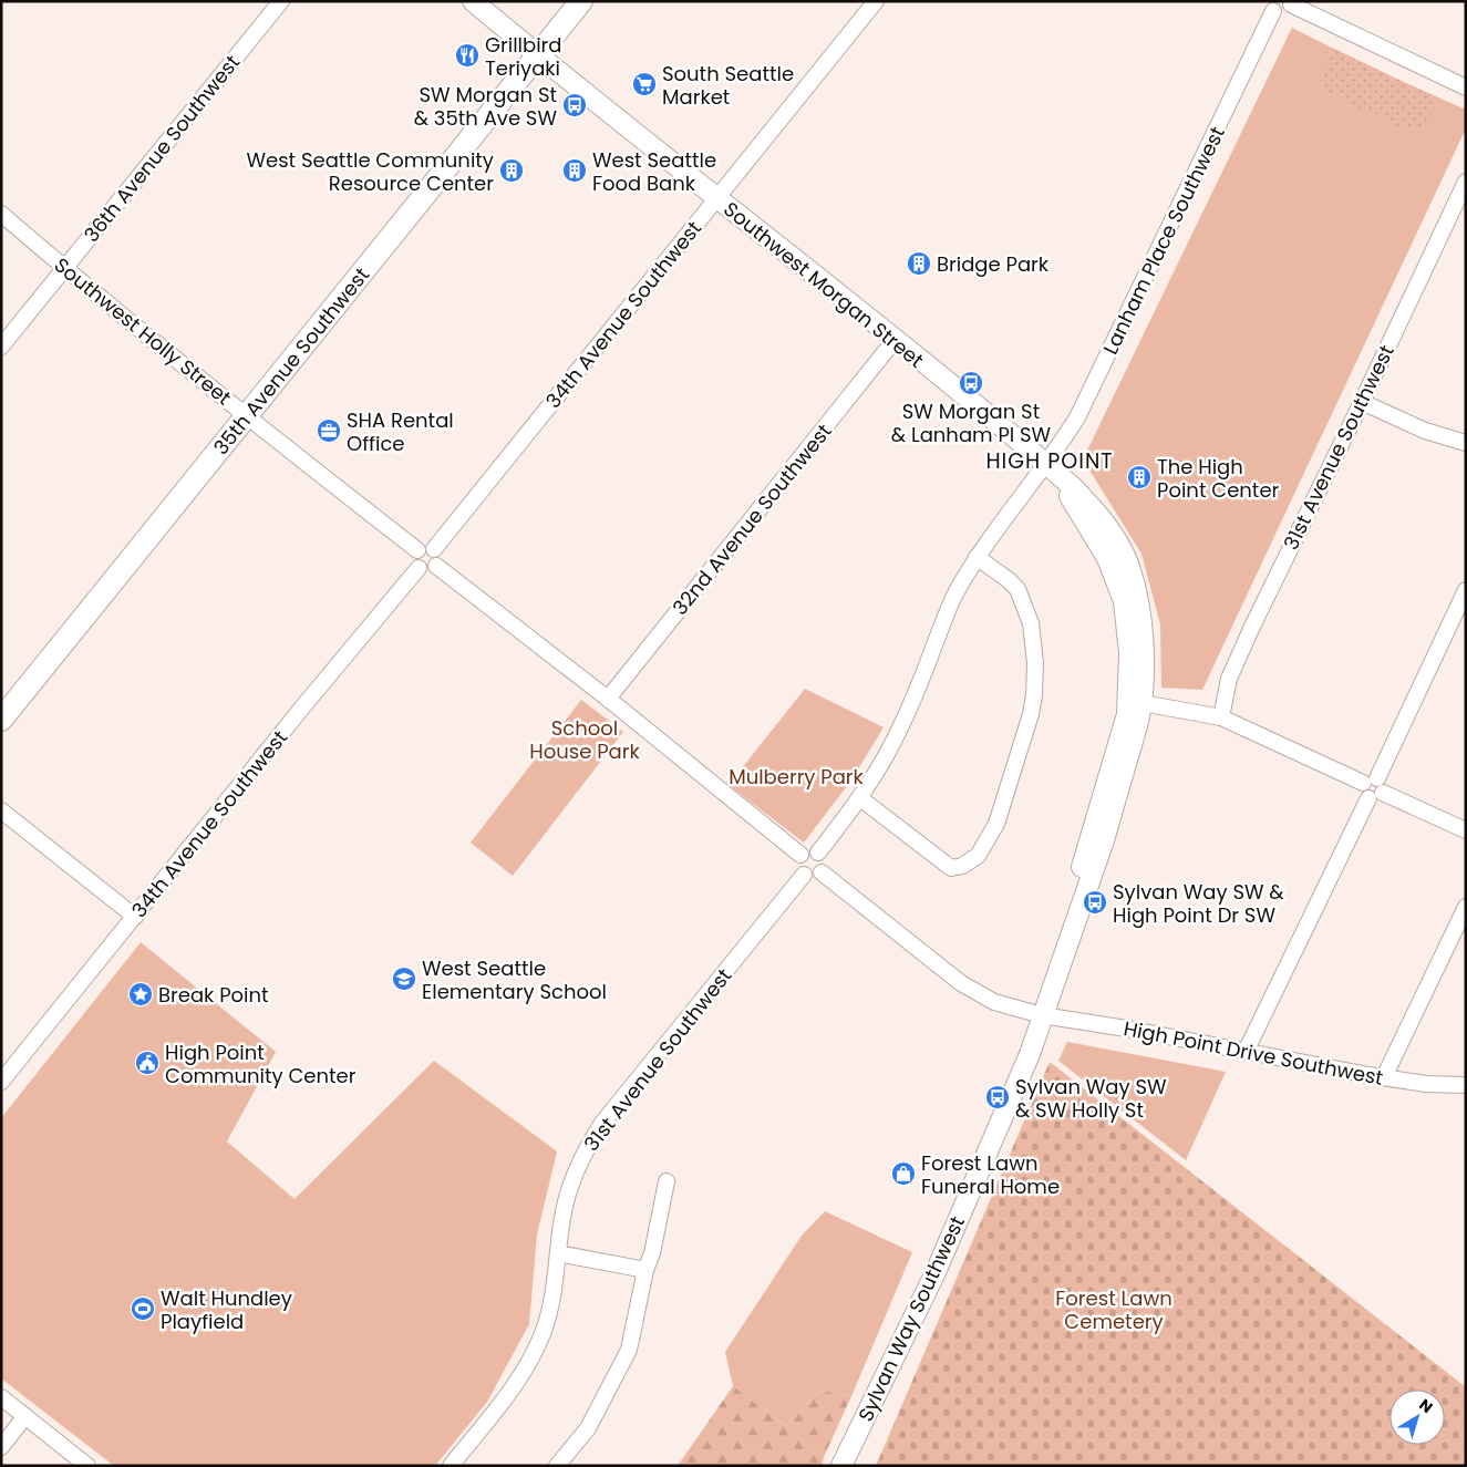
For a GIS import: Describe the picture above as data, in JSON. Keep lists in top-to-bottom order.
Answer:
{
  "streets": {
    "main road": ["35th Avenue Southwest"],
    "street": [
      "36th Avenue Southwest",
      "Lanham Place Southwest",
      "Southwest Morgan Street",
      "34th Avenue Southwest",
      "Southwest Holly Street",
      "31st Avenue Southwest",
      "32nd Avenue Southwest",
      "High Point Drive Southwest",
      "Sylvan Way Southwest"
    ]
  },
  "crossings": [
    ["36th Avenue Southwest", "Southwest Holly Street"],
    ["Lanham Place Southwest", "Southwest Morgan Street"],
    ["Lanham Place Southwest", "Sylvan Way Southwest"],
    ["Southwest Morgan Street", "34th Avenue Southwest"],
    ["Southwest Morgan Street", "35th Avenue Southwest"],
    ["Southwest Morgan Street", "32nd Avenue Southwest"],
    ["Southwest Morgan Street", "Sylvan Way Southwest"],
    ["34th Avenue Southwest", "Southwest Holly Street"],
    ["Southwest Holly Street", "35th Avenue Southwest"],
    ["High Point Drive Southwest", "Sylvan Way Southwest"]
  ],
  "districts": ["HIGH POINT"],
  "parks": ["School House Park", "Mulberry Park", "Forest Lawn Cemetery"],
  "places": {
    "restaurant": ["Grillbird Teriyaki"],
    "supermarket": ["South Seattle Market"],
    "bus stop": [
      "SW Morgan St & 35th Ave SW",
      "SW Morgan St & Lanham Pl SW",
      "Sylvan Way SW & High Point Dr SW",
      "Sylvan Way SW & SW Holly St"
    ],
    "building": [
      "West Seattle Community Resource Center",
      "West Seattle Food Bank",
      "Bridge Park",
      "The High Point Center"
    ],
    "office": ["SHA Rental Office"],
    "school or university": ["West Seattle Elementary School"],
    "place": ["Break Point"],
    "public building": ["High Point Community Center"],
    "shop": ["Forest Lawn Funeral Home"],
    "sports": ["Walt Hundley Playfield"]
  },
  "north": "top right"
}
